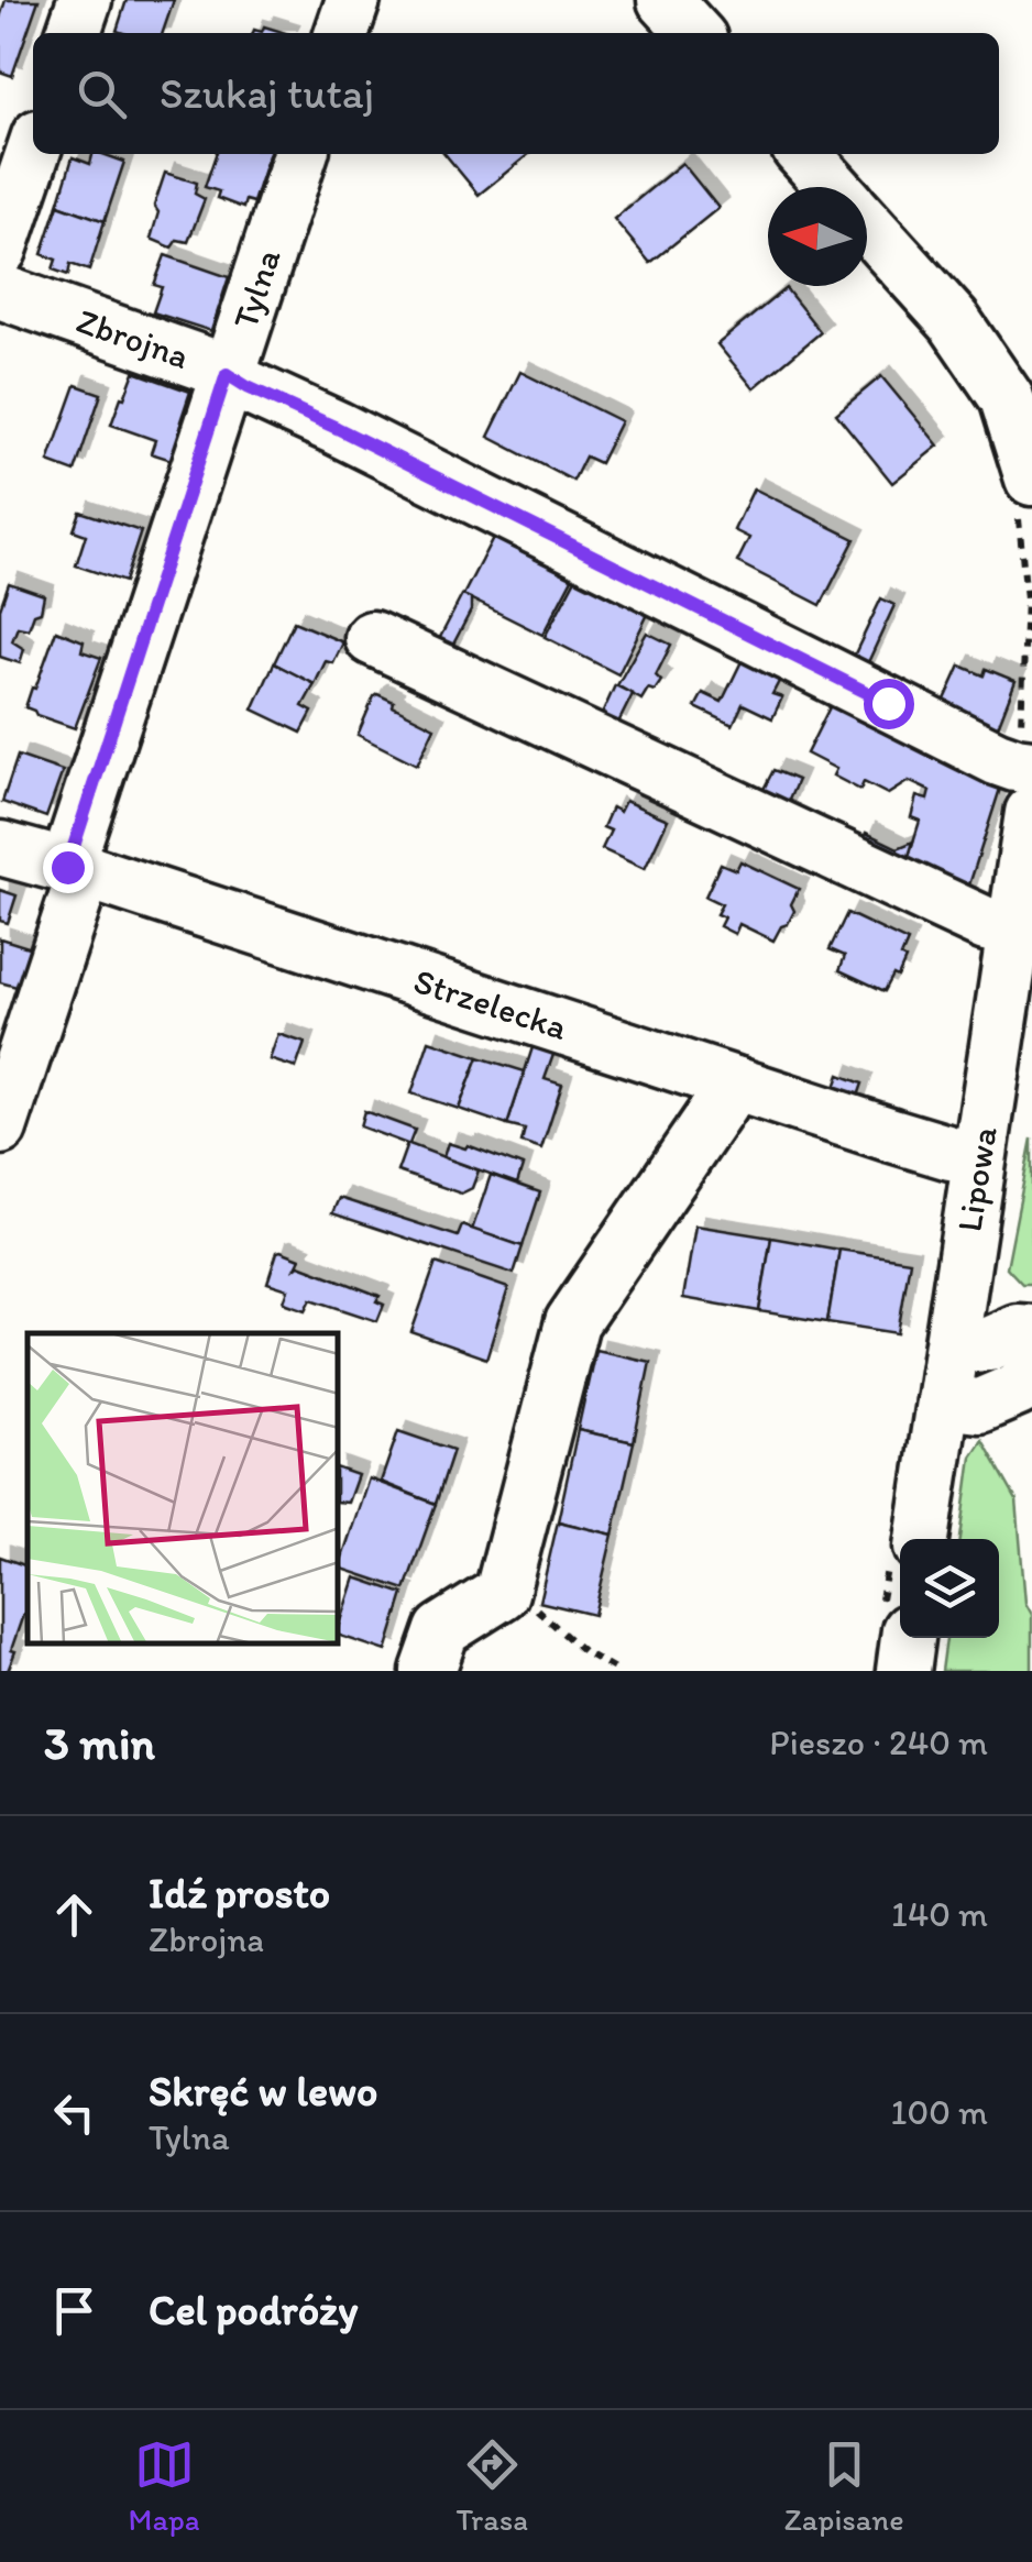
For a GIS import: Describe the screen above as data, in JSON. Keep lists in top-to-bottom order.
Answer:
{
  "streets": {
    "street": [
      "Tylna",
      "Zbrojna",
      "Strzelecka",
      "Lipowa"
    ]
  },
  "crossings": [
    ["Tylna", "Zbrojna"],
    ["Tylna", "Strzelecka"],
    ["Strzelecka", "Lipowa"]
  ],
  "north": "left",
  "page": {
    "search": "Szukaj tutaj",
    "heading": ["3 min", "Pieszo · 240 m"],
    "list": [
      ["Idź prosto", "Zbrojna", "140 m"],
      ["Skręć w lewo", "Tylna", "100 m"],
      "Cel podróży"
    ],
    "nav": ["Mapa", "Trasa", "Zapisane"]
  }
}
